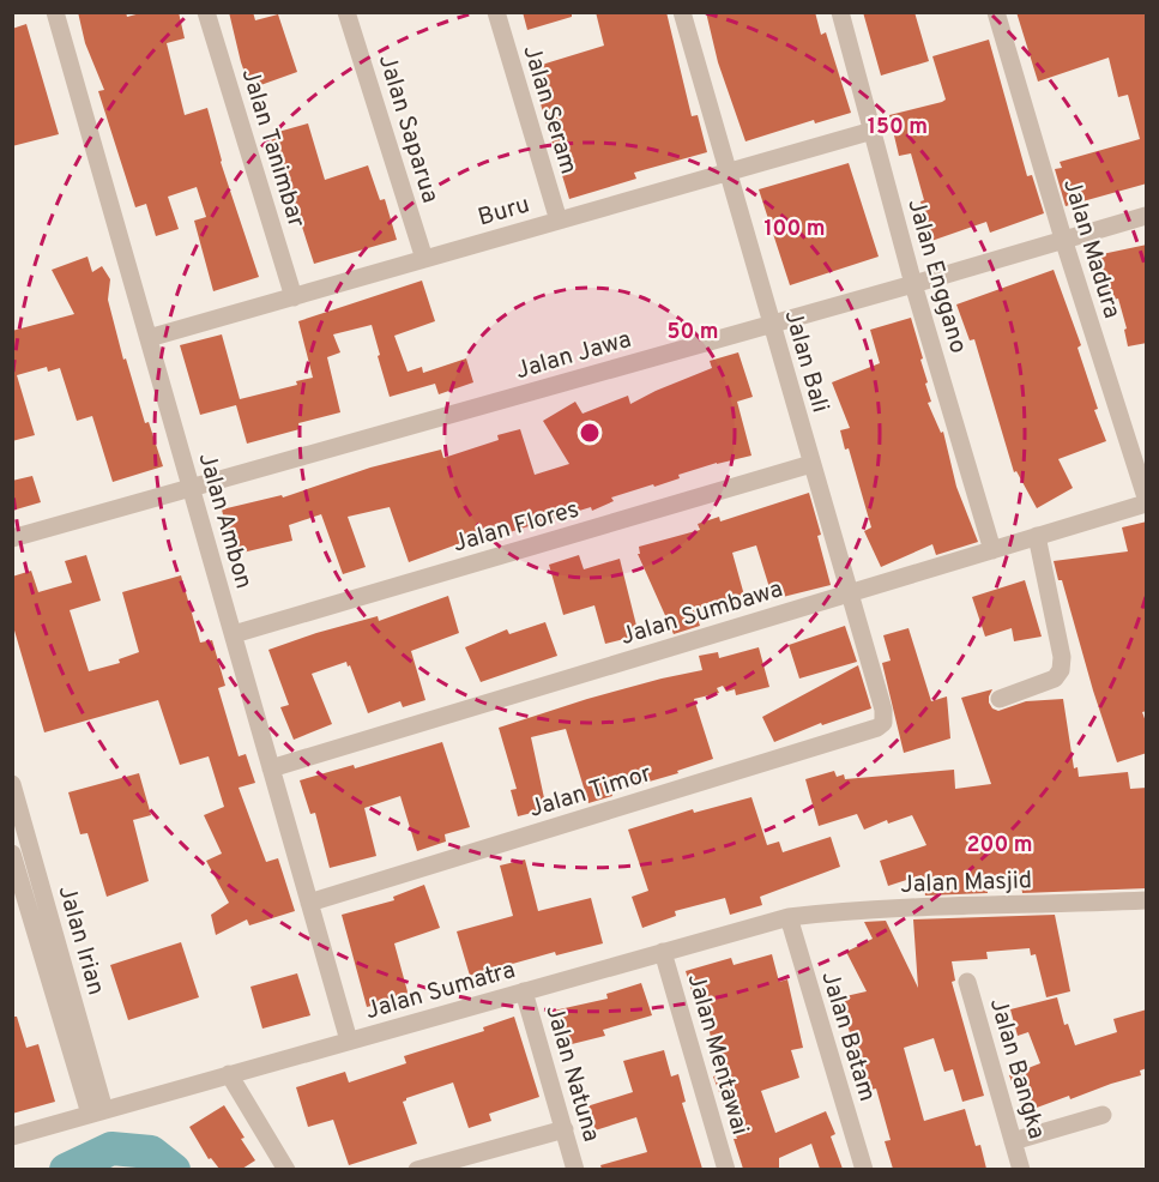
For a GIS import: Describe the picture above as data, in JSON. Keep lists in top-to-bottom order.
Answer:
{
  "streets": {
    "street": [
      "Jalan Seram",
      "Jalan Saparua",
      "Jalan Tanimbar",
      "Buru",
      "Jalan Madura",
      "Jalan Enggano",
      "Jalan Jawa",
      "Jalan Bali",
      "Jalan Ambon",
      "Jalan Flores",
      "Jalan Sumbawa",
      "Jalan Timor",
      "Jalan Masjid",
      "Jalan Irian",
      "Jalan Sumatra",
      "Jalan Batam",
      "Jalan Mentawai",
      "Jalan Bangka",
      "Jalan Natuna"
    ]
  },
  "crossings": [
    ["Jalan Seram", "Buru"],
    ["Jalan Saparua", "Buru"],
    ["Jalan Tanimbar", "Buru"],
    ["Buru", "Jalan Enggano"],
    ["Buru", "Jalan Bali"],
    ["Buru", "Jalan Ambon"],
    ["Jalan Madura", "Jalan Jawa"],
    ["Jalan Madura", "Jalan Sumbawa"],
    ["Jalan Enggano", "Jalan Jawa"],
    ["Jalan Enggano", "Jalan Sumbawa"],
    ["Jalan Jawa", "Jalan Bali"],
    ["Jalan Jawa", "Jalan Ambon"],
    ["Jalan Bali", "Jalan Flores"],
    ["Jalan Bali", "Jalan Sumbawa"],
    ["Jalan Bali", "Jalan Timor"],
    ["Jalan Ambon", "Jalan Flores"],
    ["Jalan Ambon", "Jalan Sumbawa"],
    ["Jalan Ambon", "Jalan Timor"],
    ["Jalan Ambon", "Jalan Sumatra"],
    ["Jalan Masjid", "Jalan Sumatra"],
    ["Jalan Masjid", "Jalan Batam"],
    ["Jalan Irian", "Jalan Sumatra"],
    ["Jalan Sumatra", "Jalan Batam"],
    ["Jalan Sumatra", "Jalan Mentawai"],
    ["Jalan Sumatra", "Jalan Natuna"]
  ],
  "rings": [
    "150 m",
    "100 m",
    "50 m",
    "200 m"
  ]
}
